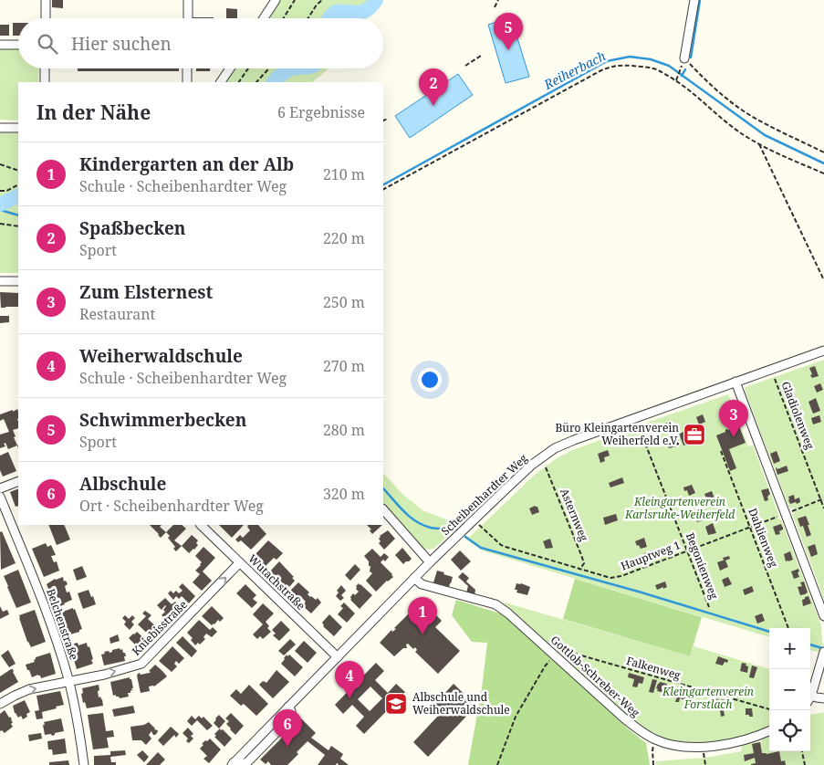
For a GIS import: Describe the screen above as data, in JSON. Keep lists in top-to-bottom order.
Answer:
{
  "streets": {
    "street": [
      "Scheibenhardter Weg",
      "Wutachstraße",
      "Belchenstraße",
      "Kniebisstraße",
      "Gottlob-Schreber-Weg"
    ],
    "path": [
      "Gladiolenweg",
      "Asternweg",
      "Dahlienweg",
      "Hauptweg 1",
      "Begonienweg",
      "Falkenweg"
    ]
  },
  "crossings": [
    ["Scheibenhardter Weg", "Wutachstraße"],
    ["Scheibenhardter Weg", "Gottlob-Schreber-Weg"],
    ["Asternweg", "Hauptweg 1"],
    ["Dahlienweg", "Hauptweg 1"],
    ["Hauptweg 1", "Begonienweg"],
    ["Wutachstraße", "Kniebisstraße"],
    ["Belchenstraße", "Kniebisstraße"],
    ["Falkenweg", "Gottlob-Schreber-Weg"]
  ],
  "one_way": ["Kniebisstraße"],
  "water": ["Reiherbach"],
  "parks": ["Kleingartenverein Karlsruhe-Weiherfeld", "Kleingartenverein Forstlach"],
  "places": {
    "office": ["Büro Kleingartenverein Weiherfeld e.V."],
    "school or university": ["Albschule und Weiherwaldschule"]
  },
  "page": {
    "pins": [
      "5",
      "2",
      "3",
      "1",
      "4",
      "6"
    ],
    "search": "Hier suchen",
    "heading": ["In der Nähe", "6 Ergebnisse"],
    "list": [
      {
        "mark": "1",
        "name": "Kindergarten an der Alb",
        "note": "Schule · Scheibenhardter Weg",
        "value": "210 m"
      },
      {
        "mark": "2",
        "name": "Spaßbecken",
        "note": "Sport",
        "value": "220 m"
      },
      {
        "mark": "3",
        "name": "Zum Elsternest",
        "note": "Restaurant",
        "value": "250 m"
      },
      {
        "mark": "4",
        "name": "Weiherwaldschule",
        "note": "Schule · Scheibenhardter Weg",
        "value": "270 m"
      },
      {
        "mark": "5",
        "name": "Schwimmerbecken",
        "note": "Sport",
        "value": "280 m"
      },
      {
        "mark": "6",
        "name": "Albschule",
        "note": "Ort · Scheibenhardter Weg",
        "value": "320 m"
      }
    ],
    "map_buttons": ["+", "−"]
  }
}
